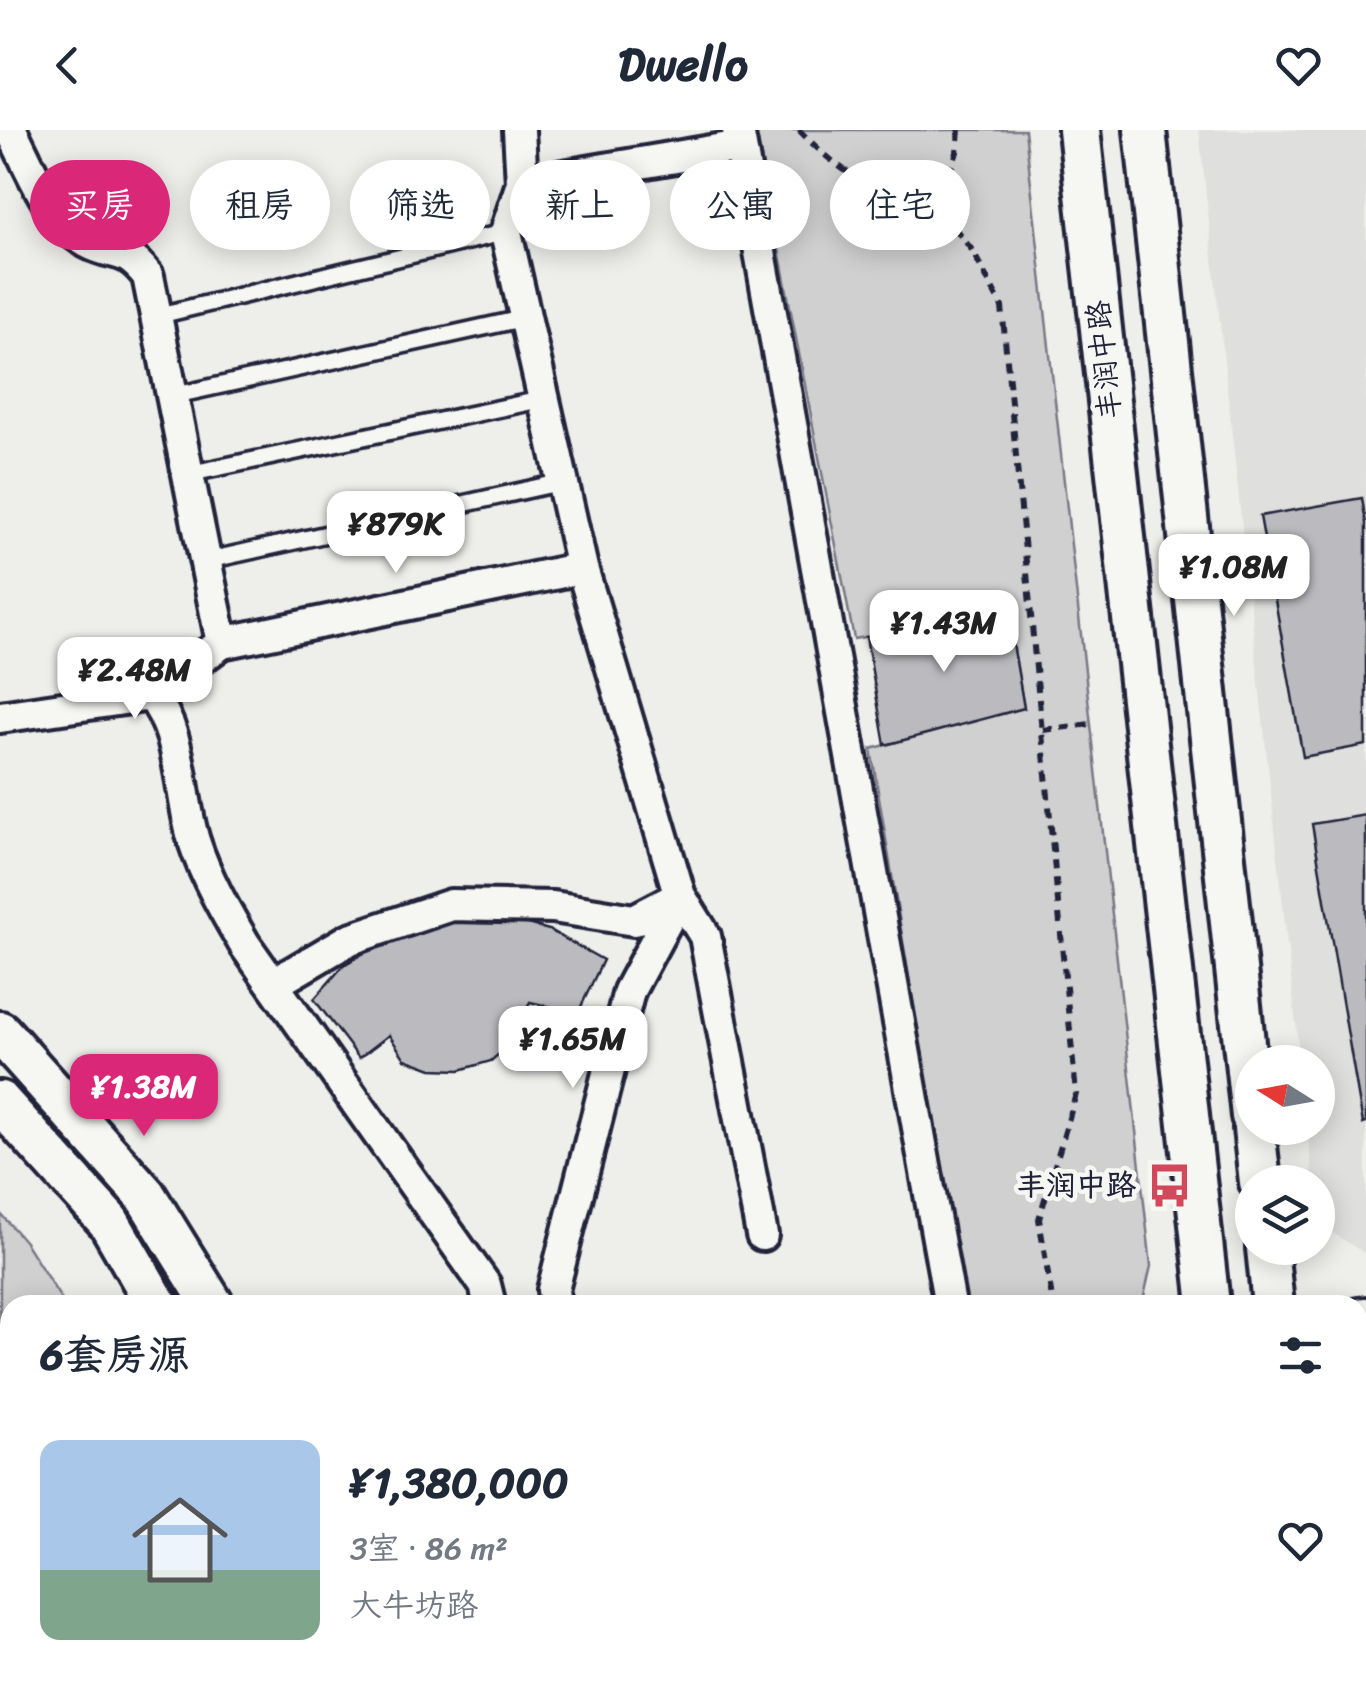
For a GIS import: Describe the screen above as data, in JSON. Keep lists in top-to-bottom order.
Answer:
{
  "streets": {
    "street": ["丰润中路"]
  },
  "places": {
    "bus stop": ["丰润中路"]
  },
  "north": "left",
  "page": {
    "header": "Dwello",
    "chip": [
      "买房",
      "租房",
      "筛选",
      "新上",
      "公寓",
      "住宅"
    ],
    "price": [
      "¥879K",
      "¥1.08M",
      "¥1.43M",
      "¥2.48M",
      "¥1.65M",
      "¥1.38M"
    ],
    "heading": "6套房源",
    "list": [
      {
        "name": "¥1,380,000",
        "note": "3室 · 86 m² · 大牛坊路"
      }
    ]
  }
}
